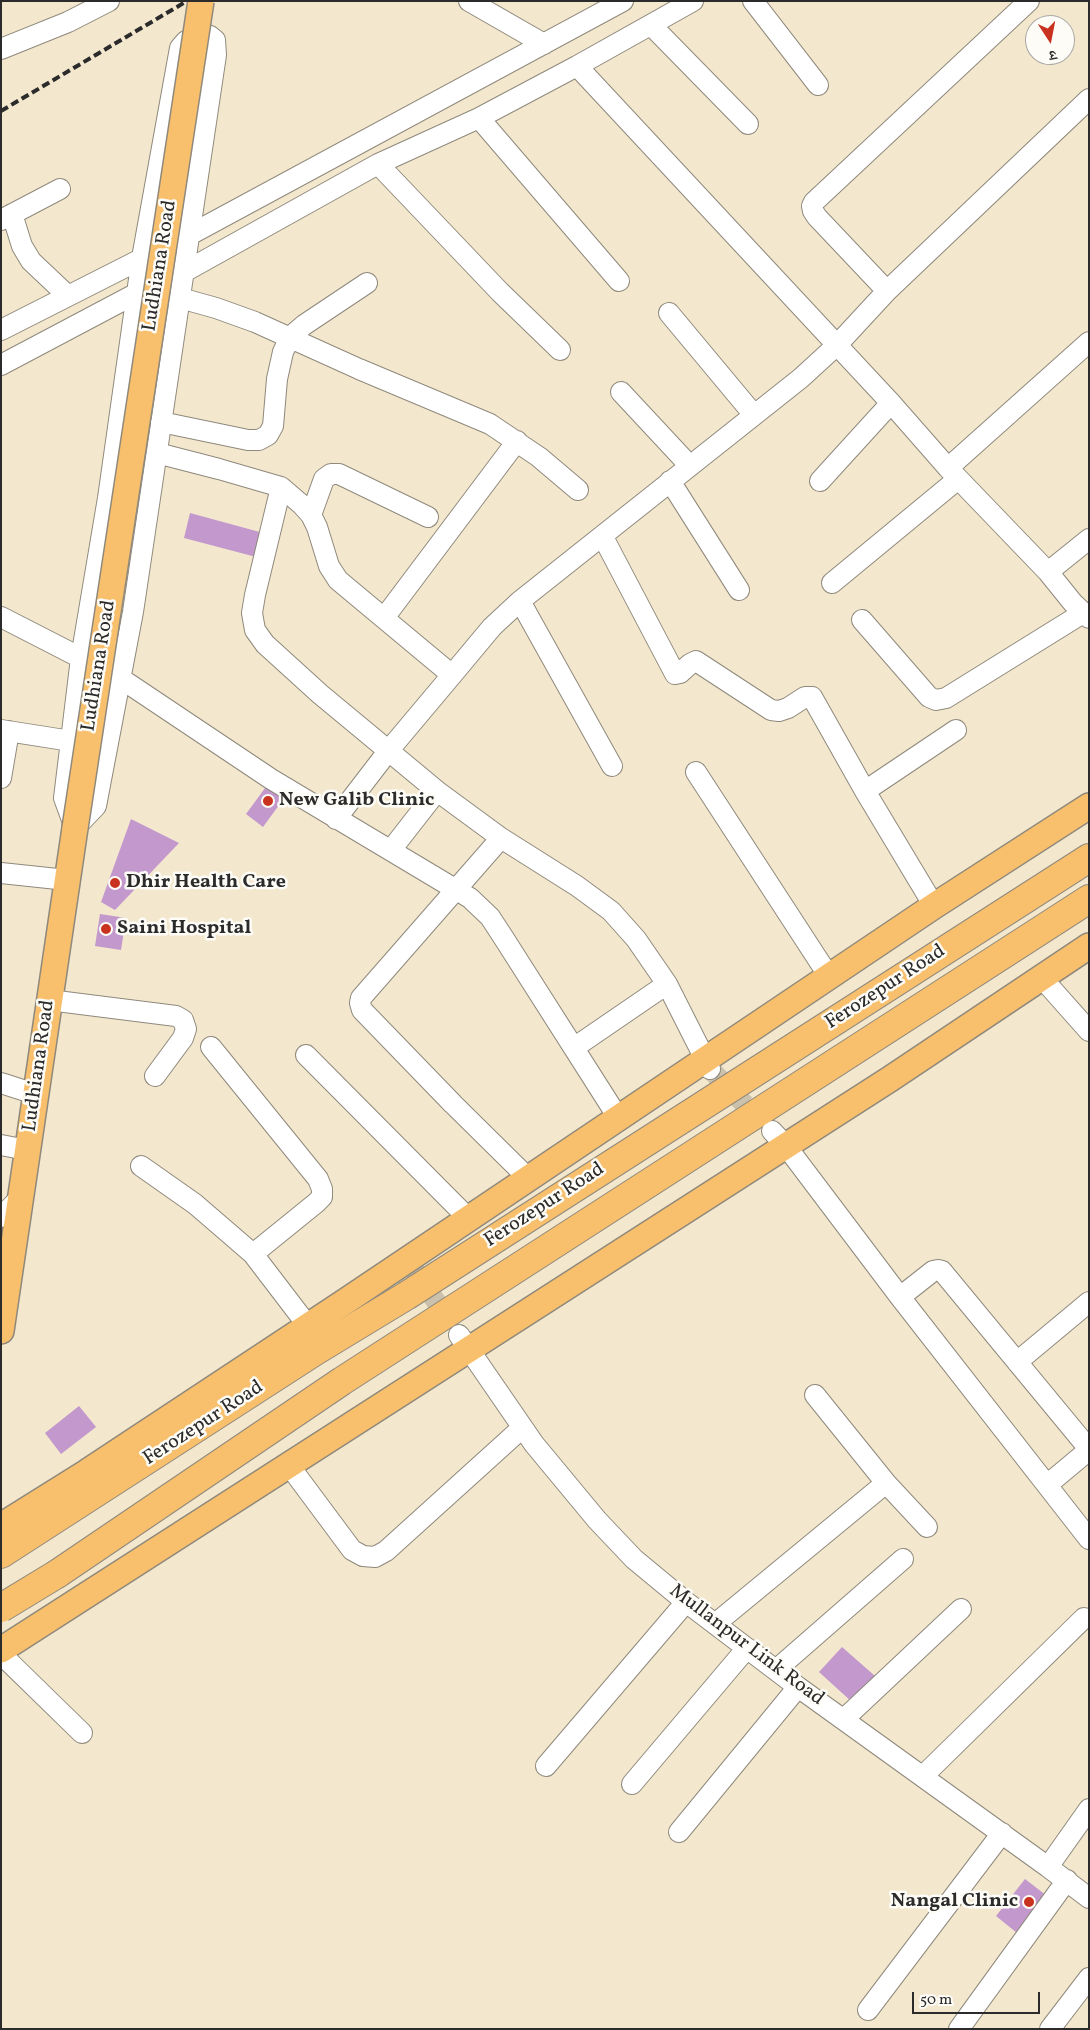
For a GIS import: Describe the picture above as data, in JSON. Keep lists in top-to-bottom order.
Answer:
{
  "streets": {
    "highway": ["Ferozepur Road"],
    "main road": ["Ludhiana Road"],
    "street": ["Mullanpur Link Road"]
  },
  "places": [
    "New Galib Clinic",
    "Dhir Health Care",
    "Saini Hospital",
    "Nangal Clinic"
  ],
  "scale_bar": "50 m",
  "north": "bottom"
}
